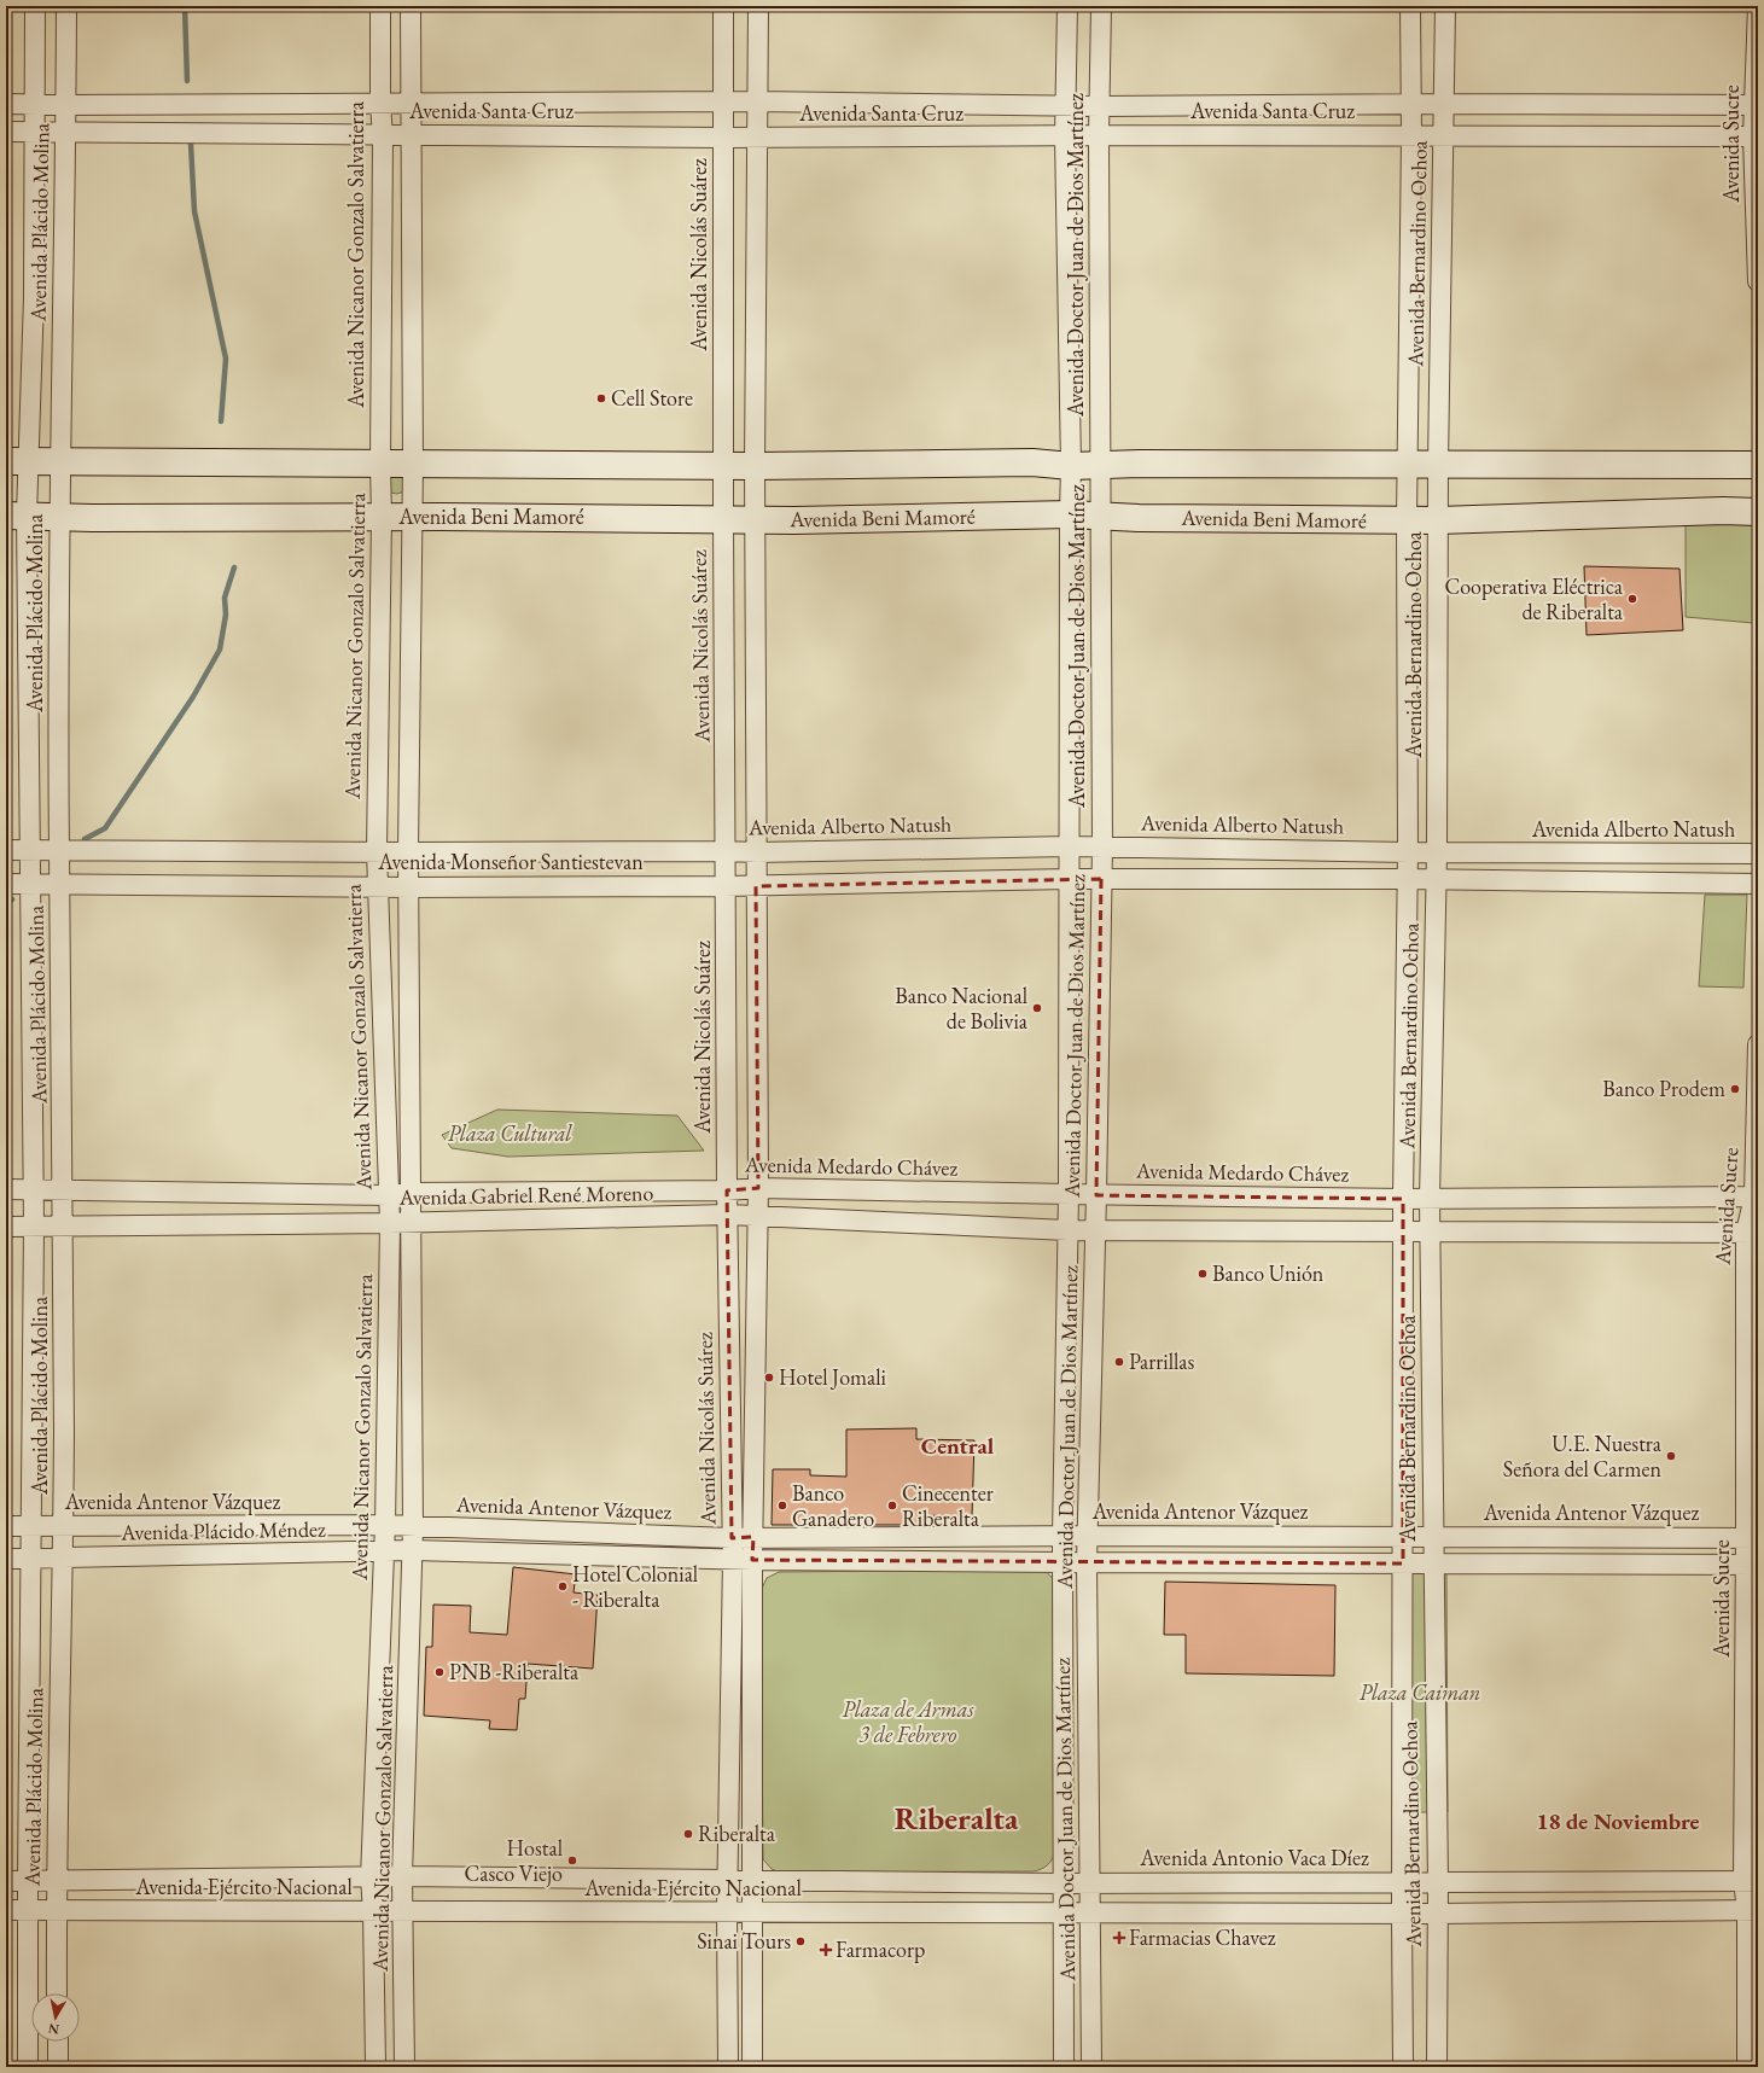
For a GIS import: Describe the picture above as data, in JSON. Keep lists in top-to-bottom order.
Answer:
{
  "streets": {
    "street": [
      "Avenida Santa Cruz",
      "Avenida Sucre",
      "Avenida Plácido Molina",
      "Avenida Bernardino Ochoa",
      "Avenida Nicanor Gonzalo Salvatierra",
      "Avenida Nicolás Suárez",
      "Avenida Doctor Juan de Dios Martínez",
      "Avenida Beni Mamoré",
      "Avenida Alberto Natush",
      "Avenida Monseñor Santiestevan",
      "Avenida Medardo Chávez",
      "Avenida Gabriel René Moreno",
      "Avenida Antenor Vázquez",
      "Avenida Plácido Méndez",
      "Avenida Antonio Vaca Díez",
      "Avenida Ejército Nacional"
    ]
  },
  "crossings": [
    ["Avenida Santa Cruz", "Avenida Sucre"],
    ["Avenida Santa Cruz", "Avenida Plácido Molina"],
    ["Avenida Santa Cruz", "Avenida Bernardino Ochoa"],
    ["Avenida Santa Cruz", "Avenida Nicanor Gonzalo Salvatierra"],
    ["Avenida Santa Cruz", "Avenida Nicolás Suárez"],
    ["Avenida Santa Cruz", "Avenida Doctor Juan de Dios Martínez"],
    ["Avenida Sucre", "Avenida Medardo Chávez"],
    ["Avenida Sucre", "Avenida Antenor Vázquez"],
    ["Avenida Sucre", "Avenida Antonio Vaca Díez"],
    ["Avenida Plácido Molina", "Avenida Beni Mamoré"],
    ["Avenida Plácido Molina", "Avenida Monseñor Santiestevan"],
    ["Avenida Plácido Molina", "Avenida Gabriel René Moreno"],
    ["Avenida Plácido Molina", "Avenida Antenor Vázquez"],
    ["Avenida Plácido Molina", "Avenida Plácido Méndez"],
    ["Avenida Plácido Molina", "Avenida Ejército Nacional"],
    ["Avenida Bernardino Ochoa", "Avenida Beni Mamoré"],
    ["Avenida Bernardino Ochoa", "Avenida Alberto Natush"],
    ["Avenida Bernardino Ochoa", "Avenida Medardo Chávez"],
    ["Avenida Bernardino Ochoa", "Avenida Antenor Vázquez"],
    ["Avenida Bernardino Ochoa", "Avenida Antonio Vaca Díez"],
    ["Avenida Nicanor Gonzalo Salvatierra", "Avenida Beni Mamoré"],
    ["Avenida Nicanor Gonzalo Salvatierra", "Avenida Monseñor Santiestevan"],
    ["Avenida Nicanor Gonzalo Salvatierra", "Avenida Gabriel René Moreno"],
    ["Avenida Nicanor Gonzalo Salvatierra", "Avenida Antenor Vázquez"],
    ["Avenida Nicanor Gonzalo Salvatierra", "Avenida Plácido Méndez"],
    ["Avenida Nicanor Gonzalo Salvatierra", "Avenida Ejército Nacional"],
    ["Avenida Nicolás Suárez", "Avenida Beni Mamoré"],
    ["Avenida Nicolás Suárez", "Avenida Alberto Natush"],
    ["Avenida Nicolás Suárez", "Avenida Monseñor Santiestevan"],
    ["Avenida Nicolás Suárez", "Avenida Medardo Chávez"],
    ["Avenida Nicolás Suárez", "Avenida Gabriel René Moreno"],
    ["Avenida Nicolás Suárez", "Avenida Antenor Vázquez"],
    ["Avenida Nicolás Suárez", "Avenida Plácido Méndez"],
    ["Avenida Nicolás Suárez", "Avenida Antonio Vaca Díez"],
    ["Avenida Nicolás Suárez", "Avenida Ejército Nacional"],
    ["Avenida Doctor Juan de Dios Martínez", "Avenida Beni Mamoré"],
    ["Avenida Doctor Juan de Dios Martínez", "Avenida Alberto Natush"],
    ["Avenida Doctor Juan de Dios Martínez", "Avenida Medardo Chávez"],
    ["Avenida Doctor Juan de Dios Martínez", "Avenida Antenor Vázquez"],
    ["Avenida Doctor Juan de Dios Martínez", "Avenida Antonio Vaca Díez"],
    ["Avenida Doctor Juan de Dios Martínez", "Avenida Ejército Nacional"],
    ["Avenida Alberto Natush", "Avenida Monseñor Santiestevan"],
    ["Avenida Medardo Chávez", "Avenida Gabriel René Moreno"],
    ["Avenida Antonio Vaca Díez", "Avenida Ejército Nacional"]
  ],
  "districts": ["Central", "Riberalta", "18 de Noviembre"],
  "parks": ["Plaza Cultural", "Plaza Caiman", "Plaza de Armas 3 de Febrero"],
  "places": {
    "other": [
      "Cell Store",
      "Cooperativa Eléctrica de Riberalta",
      "Banco Nacional de Bolivia",
      "Banco Prodem",
      "Banco Unión",
      "Parrillas",
      "Hotel Jomali",
      "U.E. Nuestra Señora del Carmen",
      "Banco Ganadero",
      "Cinecenter Riberalta",
      "Hotel Colonial - Riberalta",
      "PNB -Riberalta",
      "Riberalta",
      "Hostal Casco Viejo",
      "Sinai Tours"
    ],
    "health": ["Farmacias Chavez", "Farmacorp"]
  },
  "north": "bottom"
}
